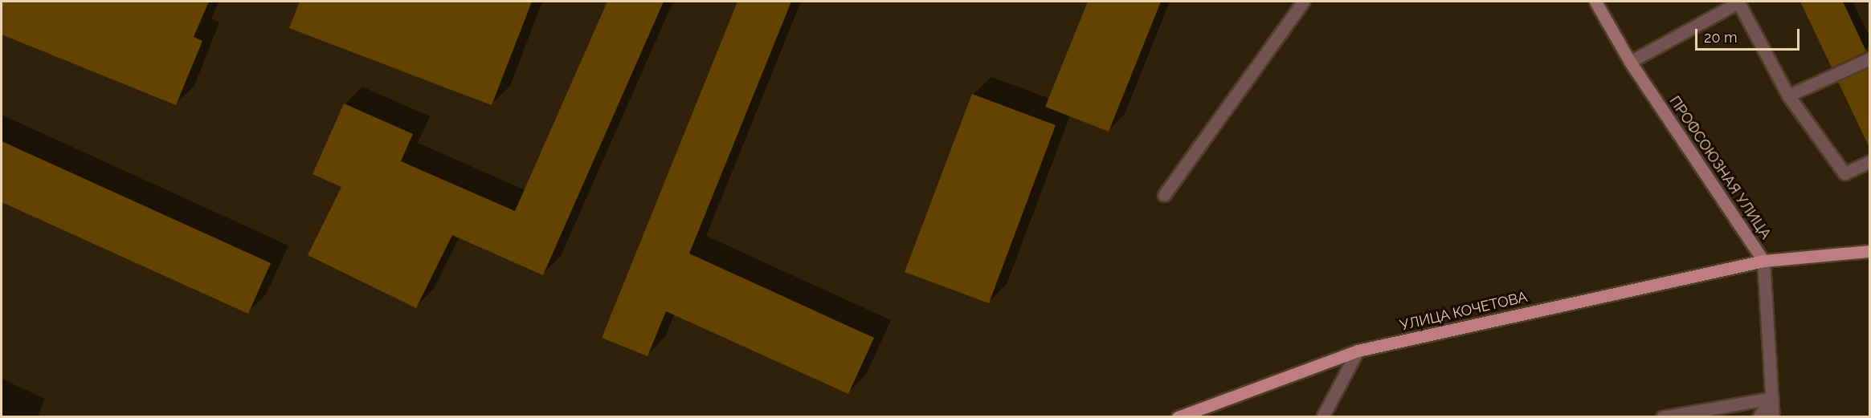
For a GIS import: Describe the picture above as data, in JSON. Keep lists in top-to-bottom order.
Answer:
{
  "streets": {
    "main road": ["ПРОФСОЮЗНАЯ УЛИЦА", "УЛИЦА КОЧЕТОВА"]
  },
  "crossings": [
    ["ПРОФСОЮЗНАЯ УЛИЦА", "УЛИЦА КОЧЕТОВА"]
  ],
  "scale_bar": "20 m"
}
